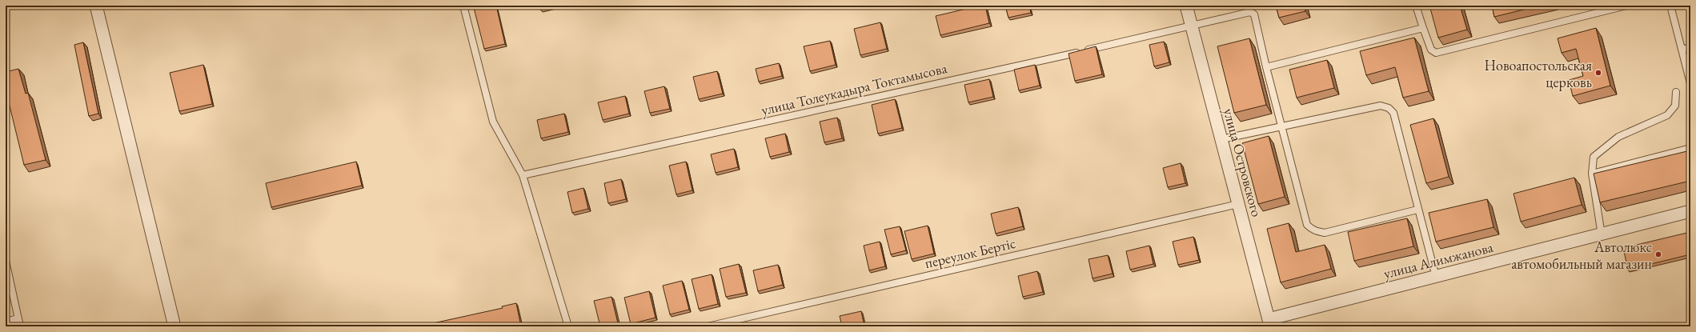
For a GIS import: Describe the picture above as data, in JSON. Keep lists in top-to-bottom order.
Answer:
{
  "streets": {
    "street": ["улица Островского", "улица Алимжанова"],
    "lane": ["улица Толеукадыра Токтамысова", "переулок Бертіс"]
  },
  "crossings": [
    ["улица Толеукадыра Токтамысова", "улица Островского"],
    ["улица Островского", "переулок Бертіс"],
    ["улица Островского", "улица Алимжанова"]
  ],
  "places": ["Новоапостольская церковь", "Автолюкс автомобильный магазин"]
}
